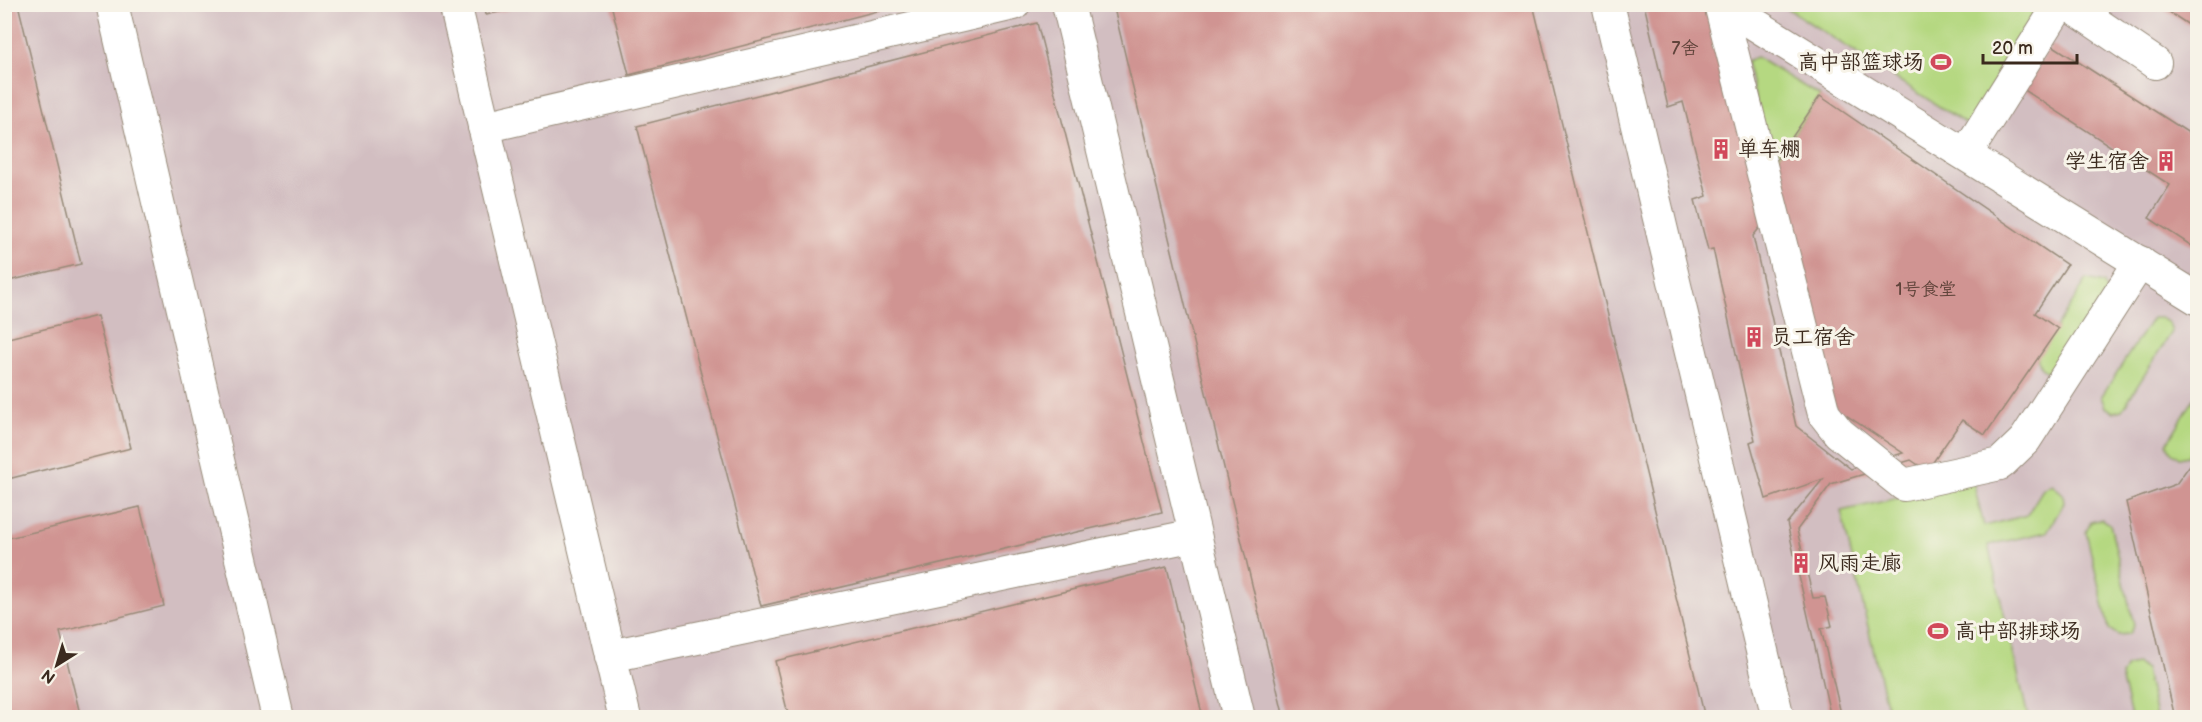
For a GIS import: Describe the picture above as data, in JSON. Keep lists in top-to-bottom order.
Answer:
{
  "places": {
    "sports": ["高中部篮球场", "高中部排球场"],
    "building": [
      "单车棚",
      "学生宿舍",
      "员工宿舍",
      "风雨走廊"
    ]
  },
  "house_numbers": ["7舍", "1号食堂"],
  "scale_bar": "20 m",
  "north": "bottom left"
}
